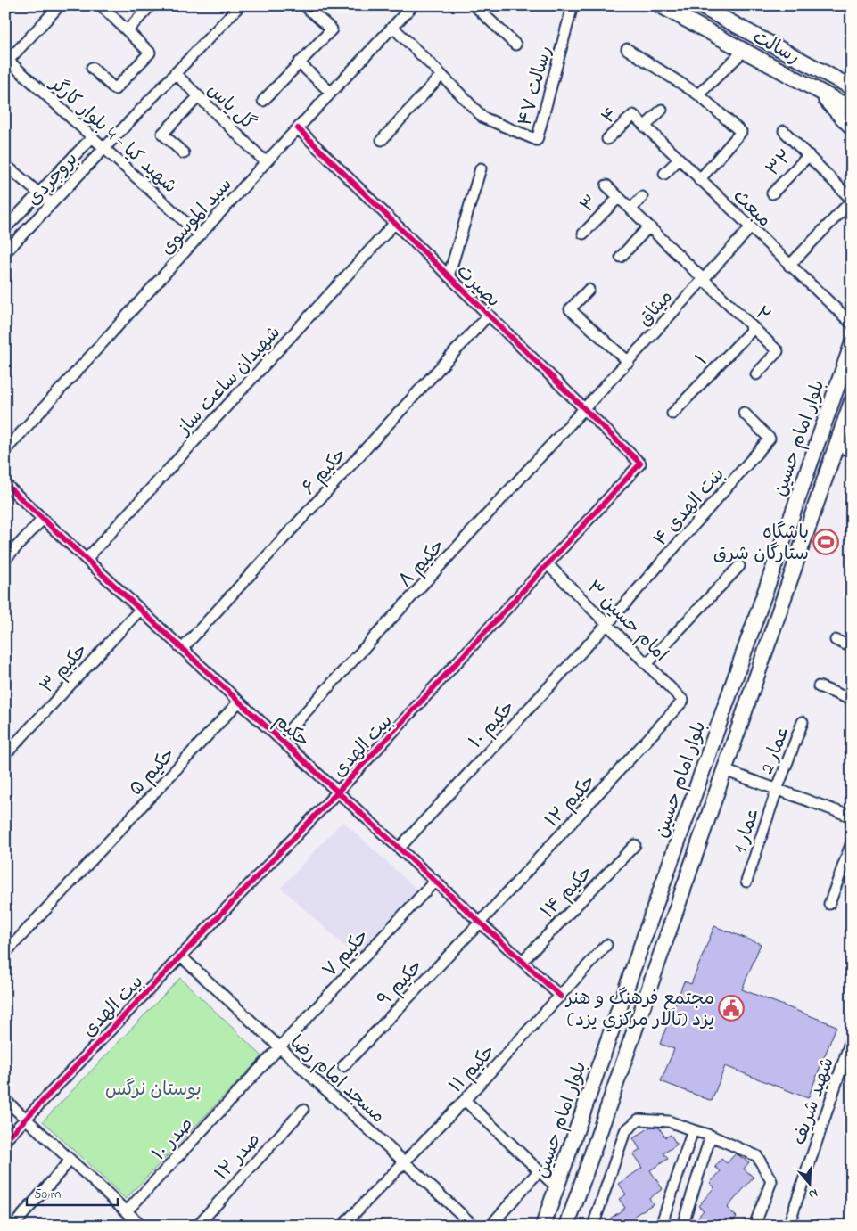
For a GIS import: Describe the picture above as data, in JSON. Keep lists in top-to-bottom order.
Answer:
{
  "streets": {
    "main road": ["رسالت", "بلوار امام حسین"],
    "street": [
      "رسالت ۴۷",
      "گل یاس",
      "۴",
      "شهید کیا - 4 بلوار کارگر",
      "۳۲",
      "بروجردی",
      "۳",
      "مبعث",
      "سید الموسوی",
      "بصیرت",
      "میثاق",
      "۲",
      "۱",
      "شهیدان ساعت ساز",
      "حکیم ۶",
      "بنت الهدی ۴",
      "حکیم ۸",
      "امام حسین ۳",
      "حکیم ۳",
      "حکیم ۱۰",
      "حکیم",
      "بیت الهدی",
      "عمار 2",
      "حکیم ۵",
      "حکیم ۱۲",
      "عمار 1",
      "حکیم ۱۴",
      "حکیم ۷",
      "حکیم ۹",
      "حکیم ۱۱",
      "مسجد امام رضا",
      "شهید شریف",
      "صدر ۱۰",
      "صدر ۱۲"
    ]
  },
  "crossings": [
    ["گل یاس", "بروجردی"],
    ["گل یاس", "سید الموسوی"],
    ["۴", "مبعث"],
    ["شهید کیا - 4 بلوار کارگر", "بروجردی"],
    ["شهید کیا - 4 بلوار کارگر", "سید الموسوی"],
    ["۳", "۲"],
    ["مبعث", "میثاق"],
    ["سید الموسوی", "بصیرت"],
    ["بصیرت", "میثاق"],
    ["بصیرت", "شهیدان ساعت ساز"],
    ["بصیرت", "حکیم ۶"],
    ["بصیرت", "حکیم ۸"],
    ["بصیرت", "بیت الهدی"],
    ["میثاق", "۲"],
    ["میثاق", "حکیم ۸"],
    ["۲", "۱"],
    ["شهیدان ساعت ساز", "حکیم"],
    ["حکیم ۶", "حکیم"],
    ["بنت الهدی ۴", "امام حسین ۳"],
    ["بنت الهدی ۴", "حکیم ۱۰"],
    ["حکیم ۸", "حکیم"],
    ["امام حسین ۳", "حکیم ۱۰"],
    ["امام حسین ۳", "بیت الهدی"],
    ["امام حسین ۳", "حکیم ۱۲"],
    ["حکیم ۳", "حکیم"],
    ["حکیم ۱۰", "حکیم"],
    ["حکیم", "بیت الهدی"],
    ["حکیم", "حکیم ۵"],
    ["حکیم", "حکیم ۱۲"],
    ["حکیم", "حکیم ۱۴"],
    ["حکیم", "حکیم ۷"],
    ["حکیم", "حکیم ۹"],
    ["حکیم", "حکیم ۱۱"],
    ["بیت الهدی", "مسجد امام رضا"],
    ["عمار 2", "عمار 1"],
    ["حکیم ۱۲", "حکیم ۹"],
    ["حکیم ۷", "مسجد امام رضا"],
    ["حکیم ۷", "صدر ۱۰"],
    ["حکیم ۱۱", "مسجد امام رضا"],
    ["مسجد امام رضا", "صدر ۱۰"]
  ],
  "parks": ["بوستان نرگس"],
  "places": {
    "sports": ["باشگاه ستارگان شرق"],
    "public building": ["مجتمع فرهنگ و هنر یزد (تالار مركزي یزد)"]
  },
  "scale_bar": "50 m",
  "north": "bottom"
}
